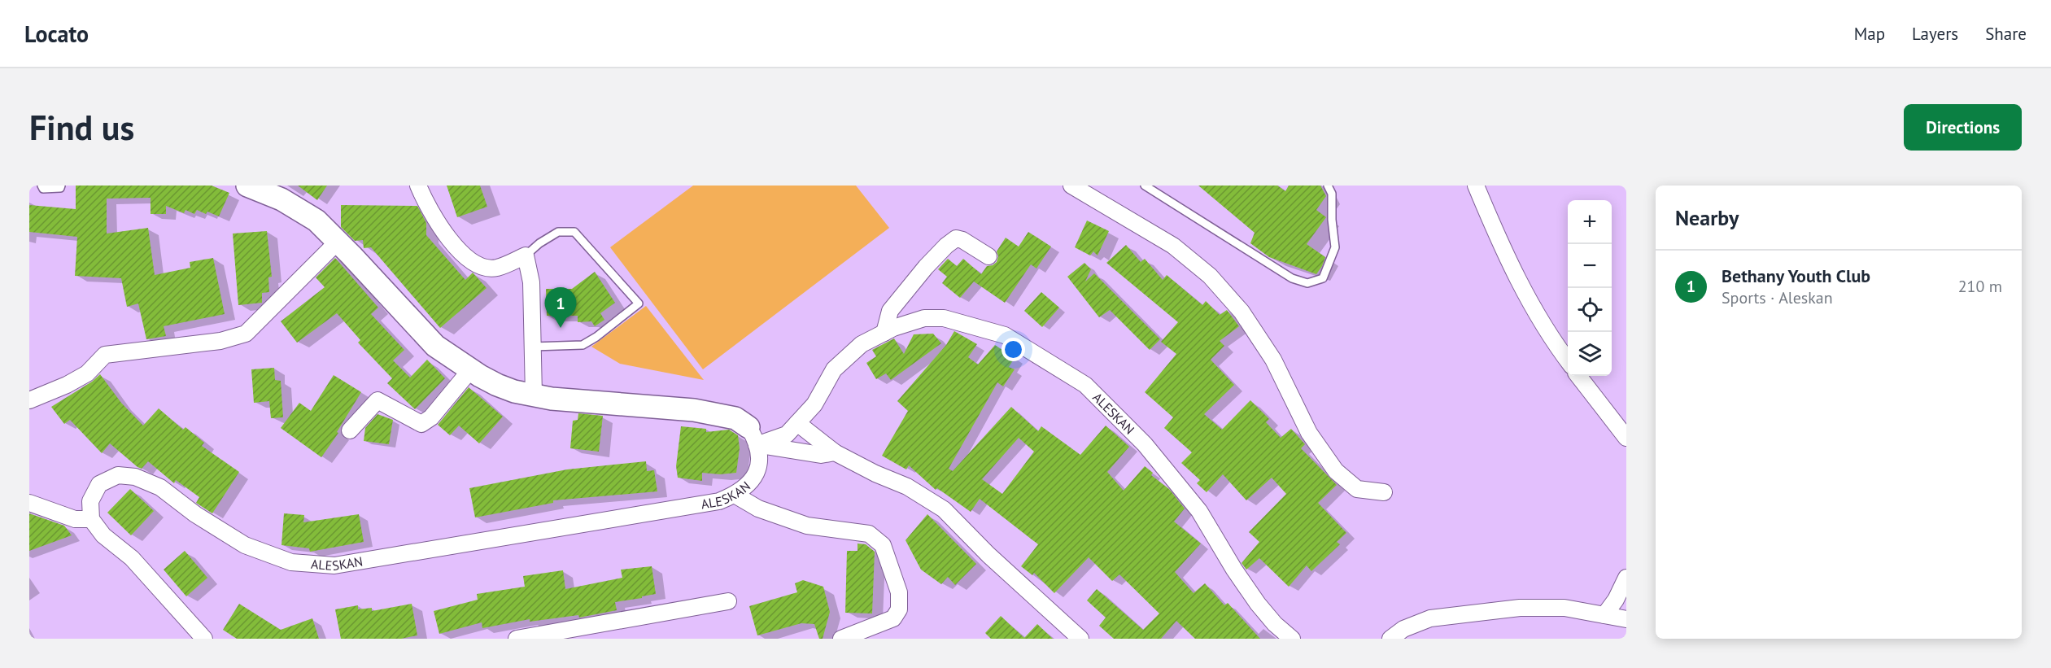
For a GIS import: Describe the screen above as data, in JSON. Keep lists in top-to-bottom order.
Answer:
{
  "streets": {
    "street": ["ALESKAN"]
  },
  "page": {
    "header": "Locato",
    "nav": ["Map", "Layers", "Share"],
    "buttons": "Directions",
    "title": "Find us",
    "heading": "Nearby",
    "map_buttons": ["+", "−"],
    "list": [
      {
        "mark": "1",
        "name": "Bethany Youth Club",
        "note": "Sports · Aleskan",
        "value": "210 m"
      }
    ],
    "pins": "1"
  }
}
